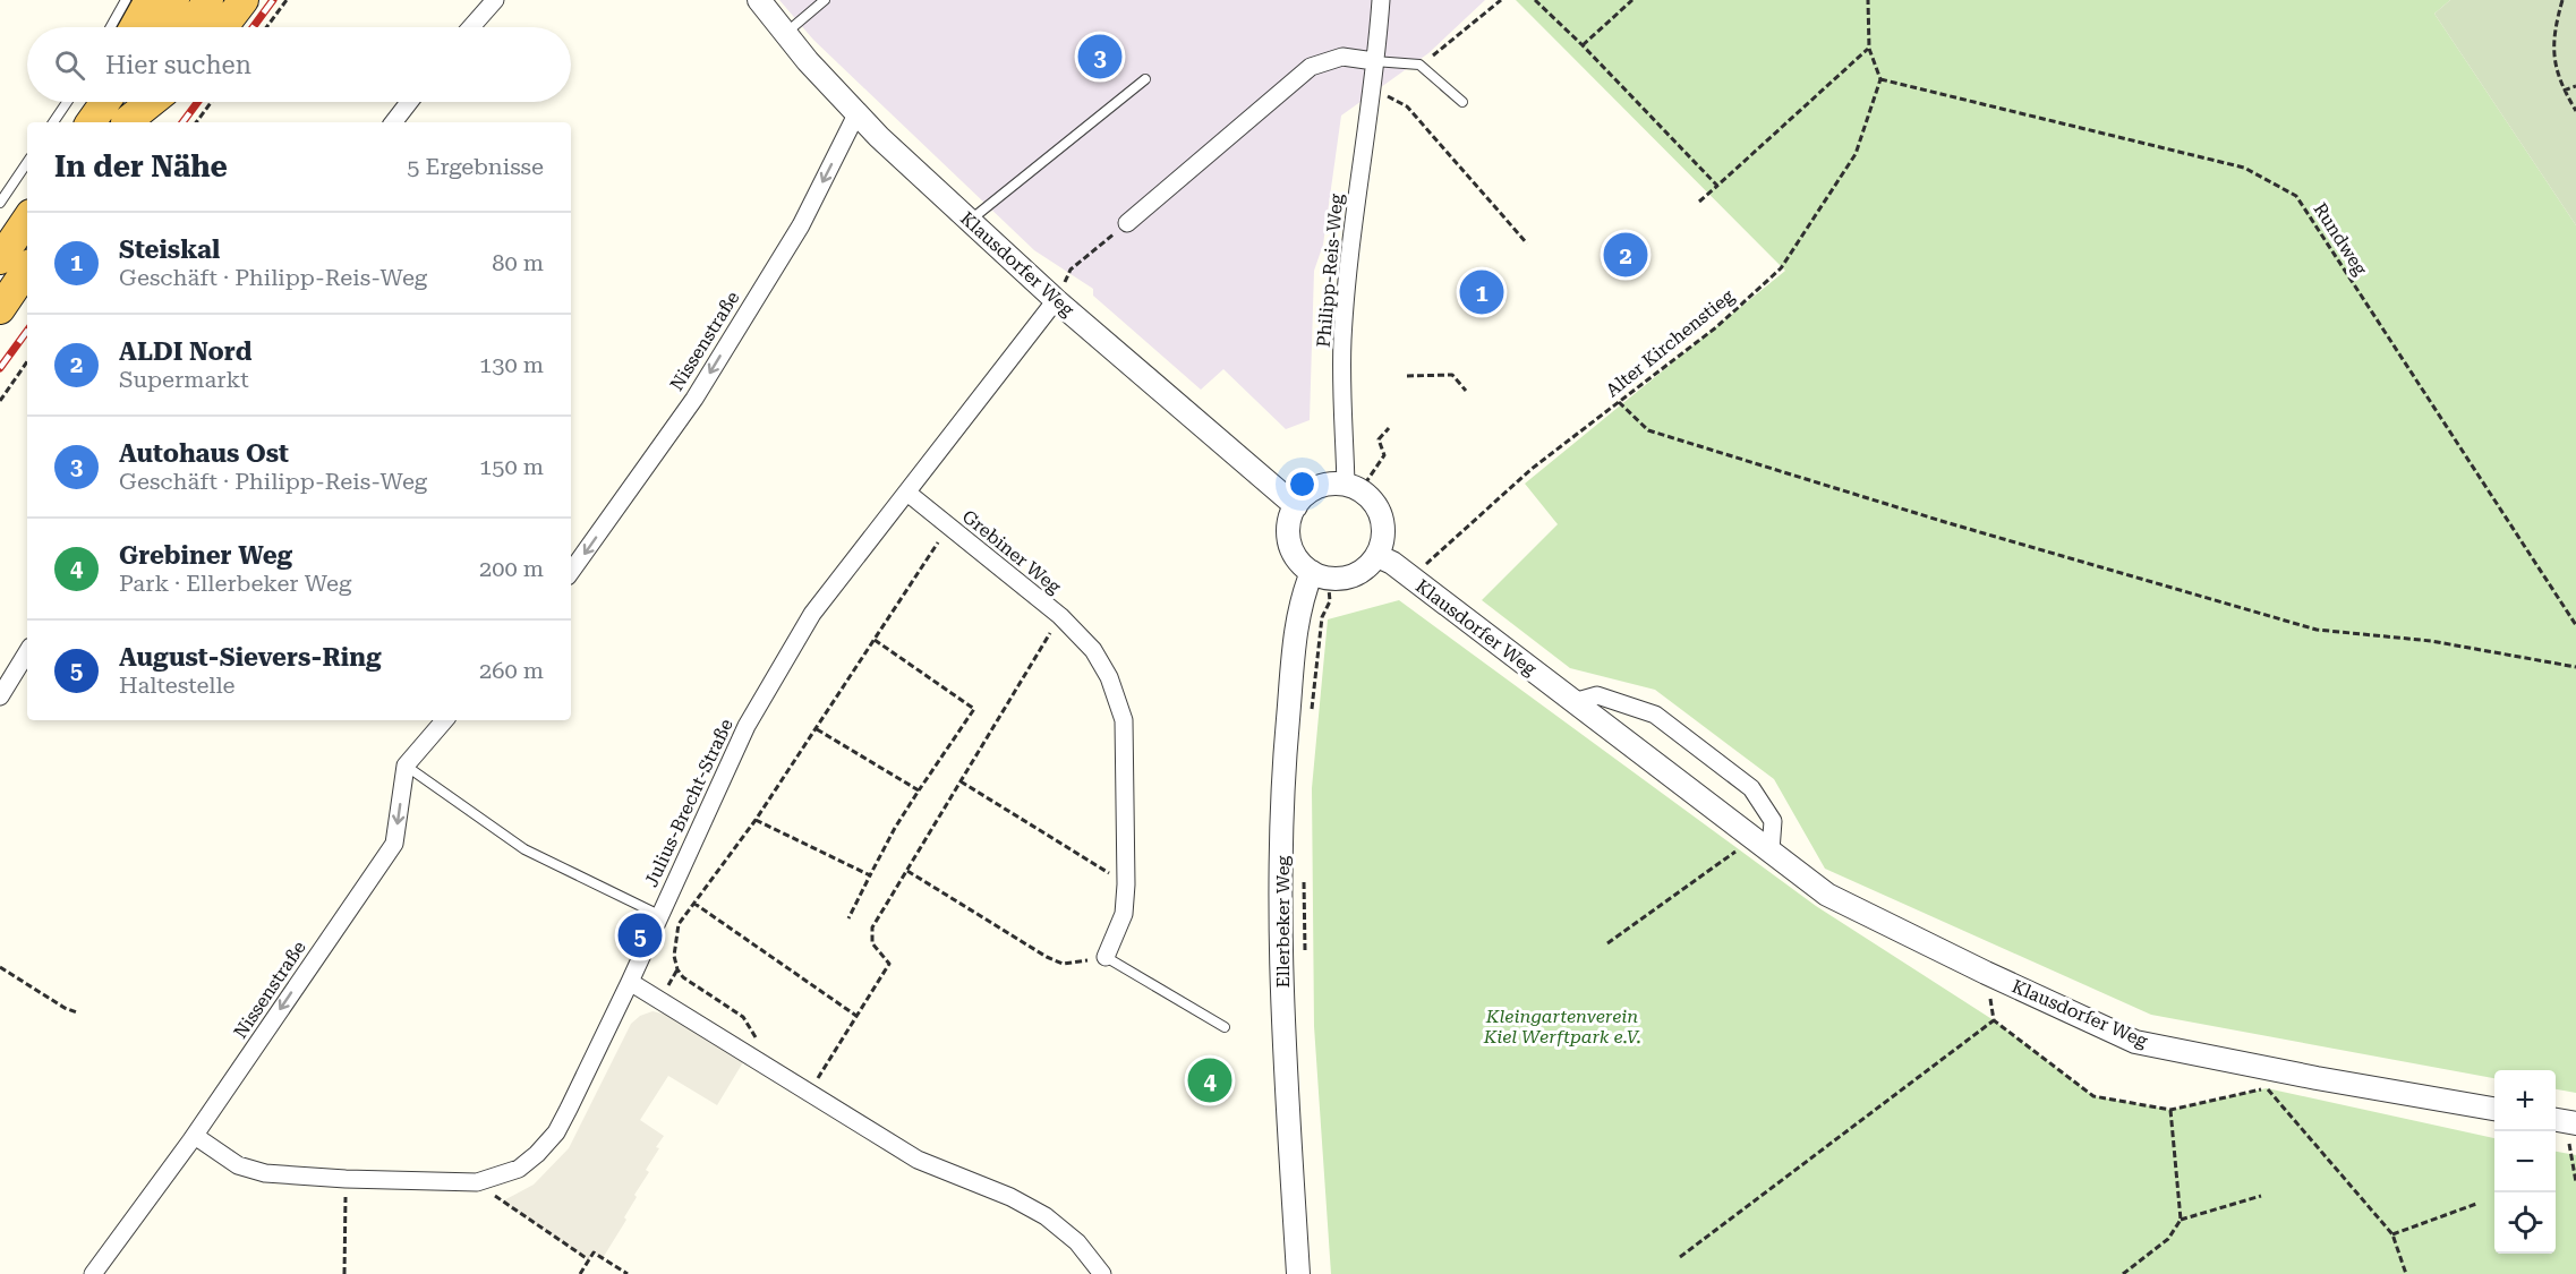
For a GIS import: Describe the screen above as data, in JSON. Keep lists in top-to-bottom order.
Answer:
{
  "streets": {
    "street": [
      "Klausdorfer Weg",
      "Philipp-Reis-Weg",
      "Nissenstraße",
      "Grebiner Weg",
      "Julius-Brecht-Straße",
      "Ellerbeker Weg"
    ],
    "path": ["Rundweg", "Alter Kirchenstieg"]
  },
  "crossings": [
    ["Rundweg", "Alter Kirchenstieg"],
    ["Klausdorfer Weg", "Philipp-Reis-Weg"],
    ["Klausdorfer Weg", "Nissenstraße"],
    ["Klausdorfer Weg", "Alter Kirchenstieg"],
    ["Klausdorfer Weg", "Julius-Brecht-Straße"],
    ["Klausdorfer Weg", "Ellerbeker Weg"],
    ["Philipp-Reis-Weg", "Ellerbeker Weg"],
    ["Nissenstraße", "Julius-Brecht-Straße"],
    ["Grebiner Weg", "Julius-Brecht-Straße"]
  ],
  "one_way": ["Nissenstraße"],
  "parks": ["Kleingartenverein Kiel Werftpark e.V."],
  "page": {
    "search": "Hier suchen",
    "pins": [
      "3",
      "2",
      "1",
      "5",
      "4"
    ],
    "heading": ["In der Nähe", "5 Ergebnisse"],
    "list": [
      {
        "mark": "1",
        "name": "Steiskal",
        "note": "Geschäft · Philipp-Reis-Weg",
        "value": "80 m"
      },
      {
        "mark": "2",
        "name": "ALDI Nord",
        "note": "Supermarkt",
        "value": "130 m"
      },
      {
        "mark": "3",
        "name": "Autohaus Ost",
        "note": "Geschäft · Philipp-Reis-Weg",
        "value": "150 m"
      },
      {
        "mark": "4",
        "name": "Grebiner Weg",
        "note": "Park · Ellerbeker Weg",
        "value": "200 m"
      },
      {
        "mark": "5",
        "name": "August-Sievers-Ring",
        "note": "Haltestelle",
        "value": "260 m"
      }
    ],
    "map_buttons": ["+", "−"]
  }
}
